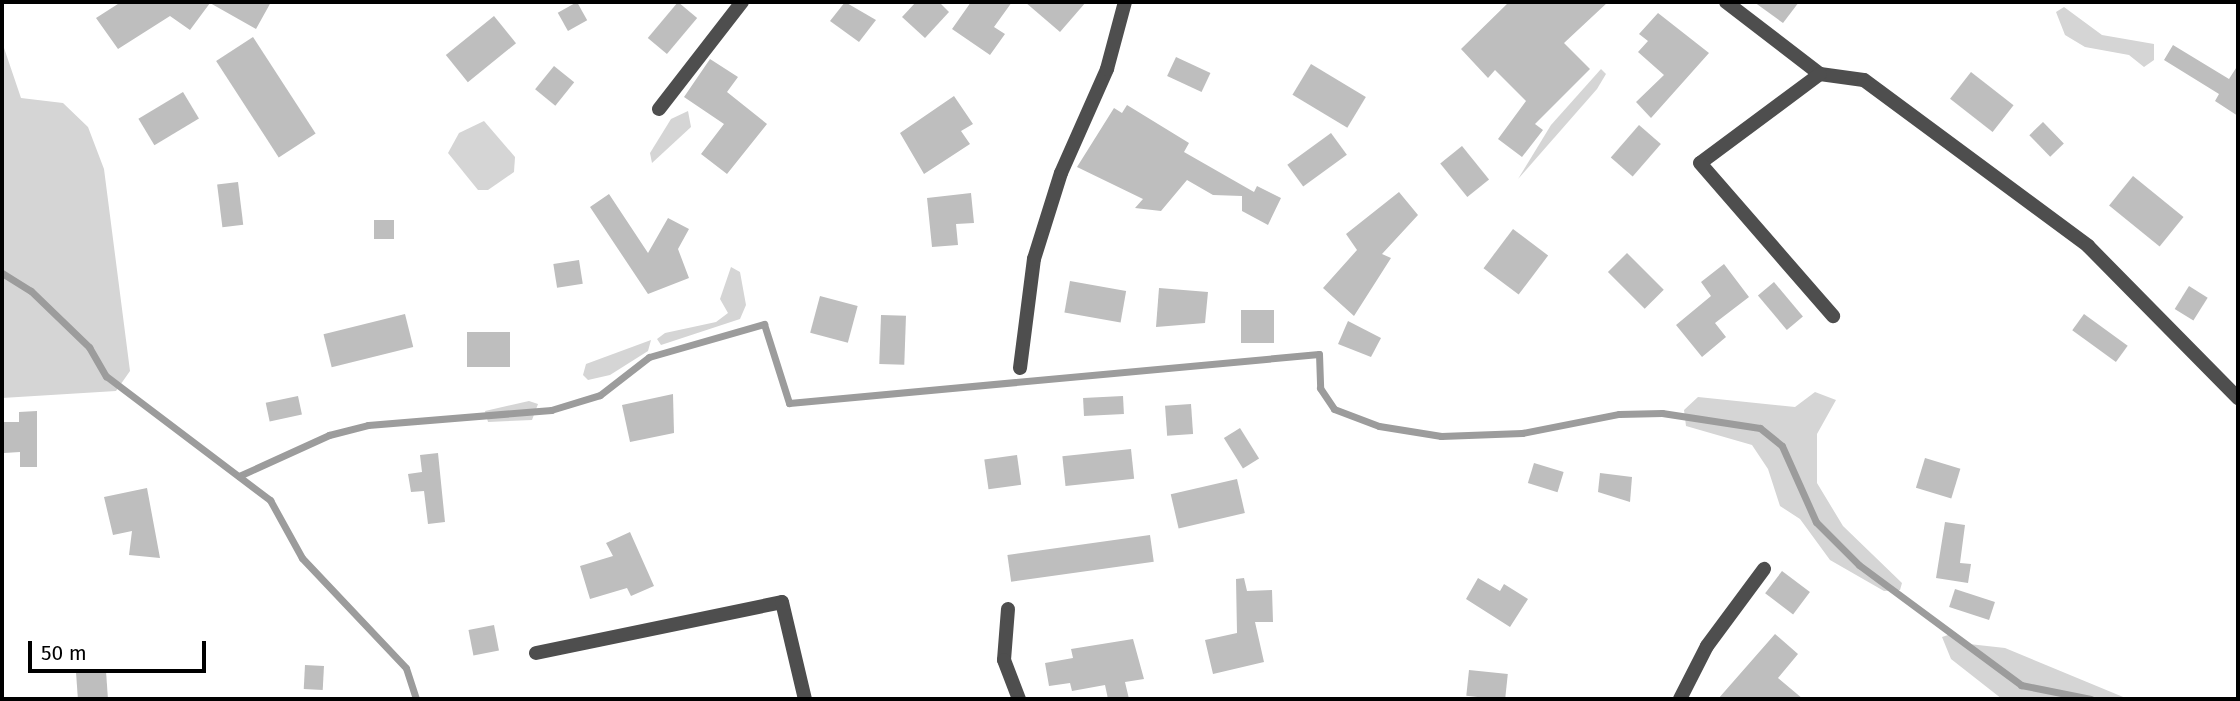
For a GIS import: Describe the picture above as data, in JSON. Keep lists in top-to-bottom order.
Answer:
{
  "scale_bar": "50 m"
}
